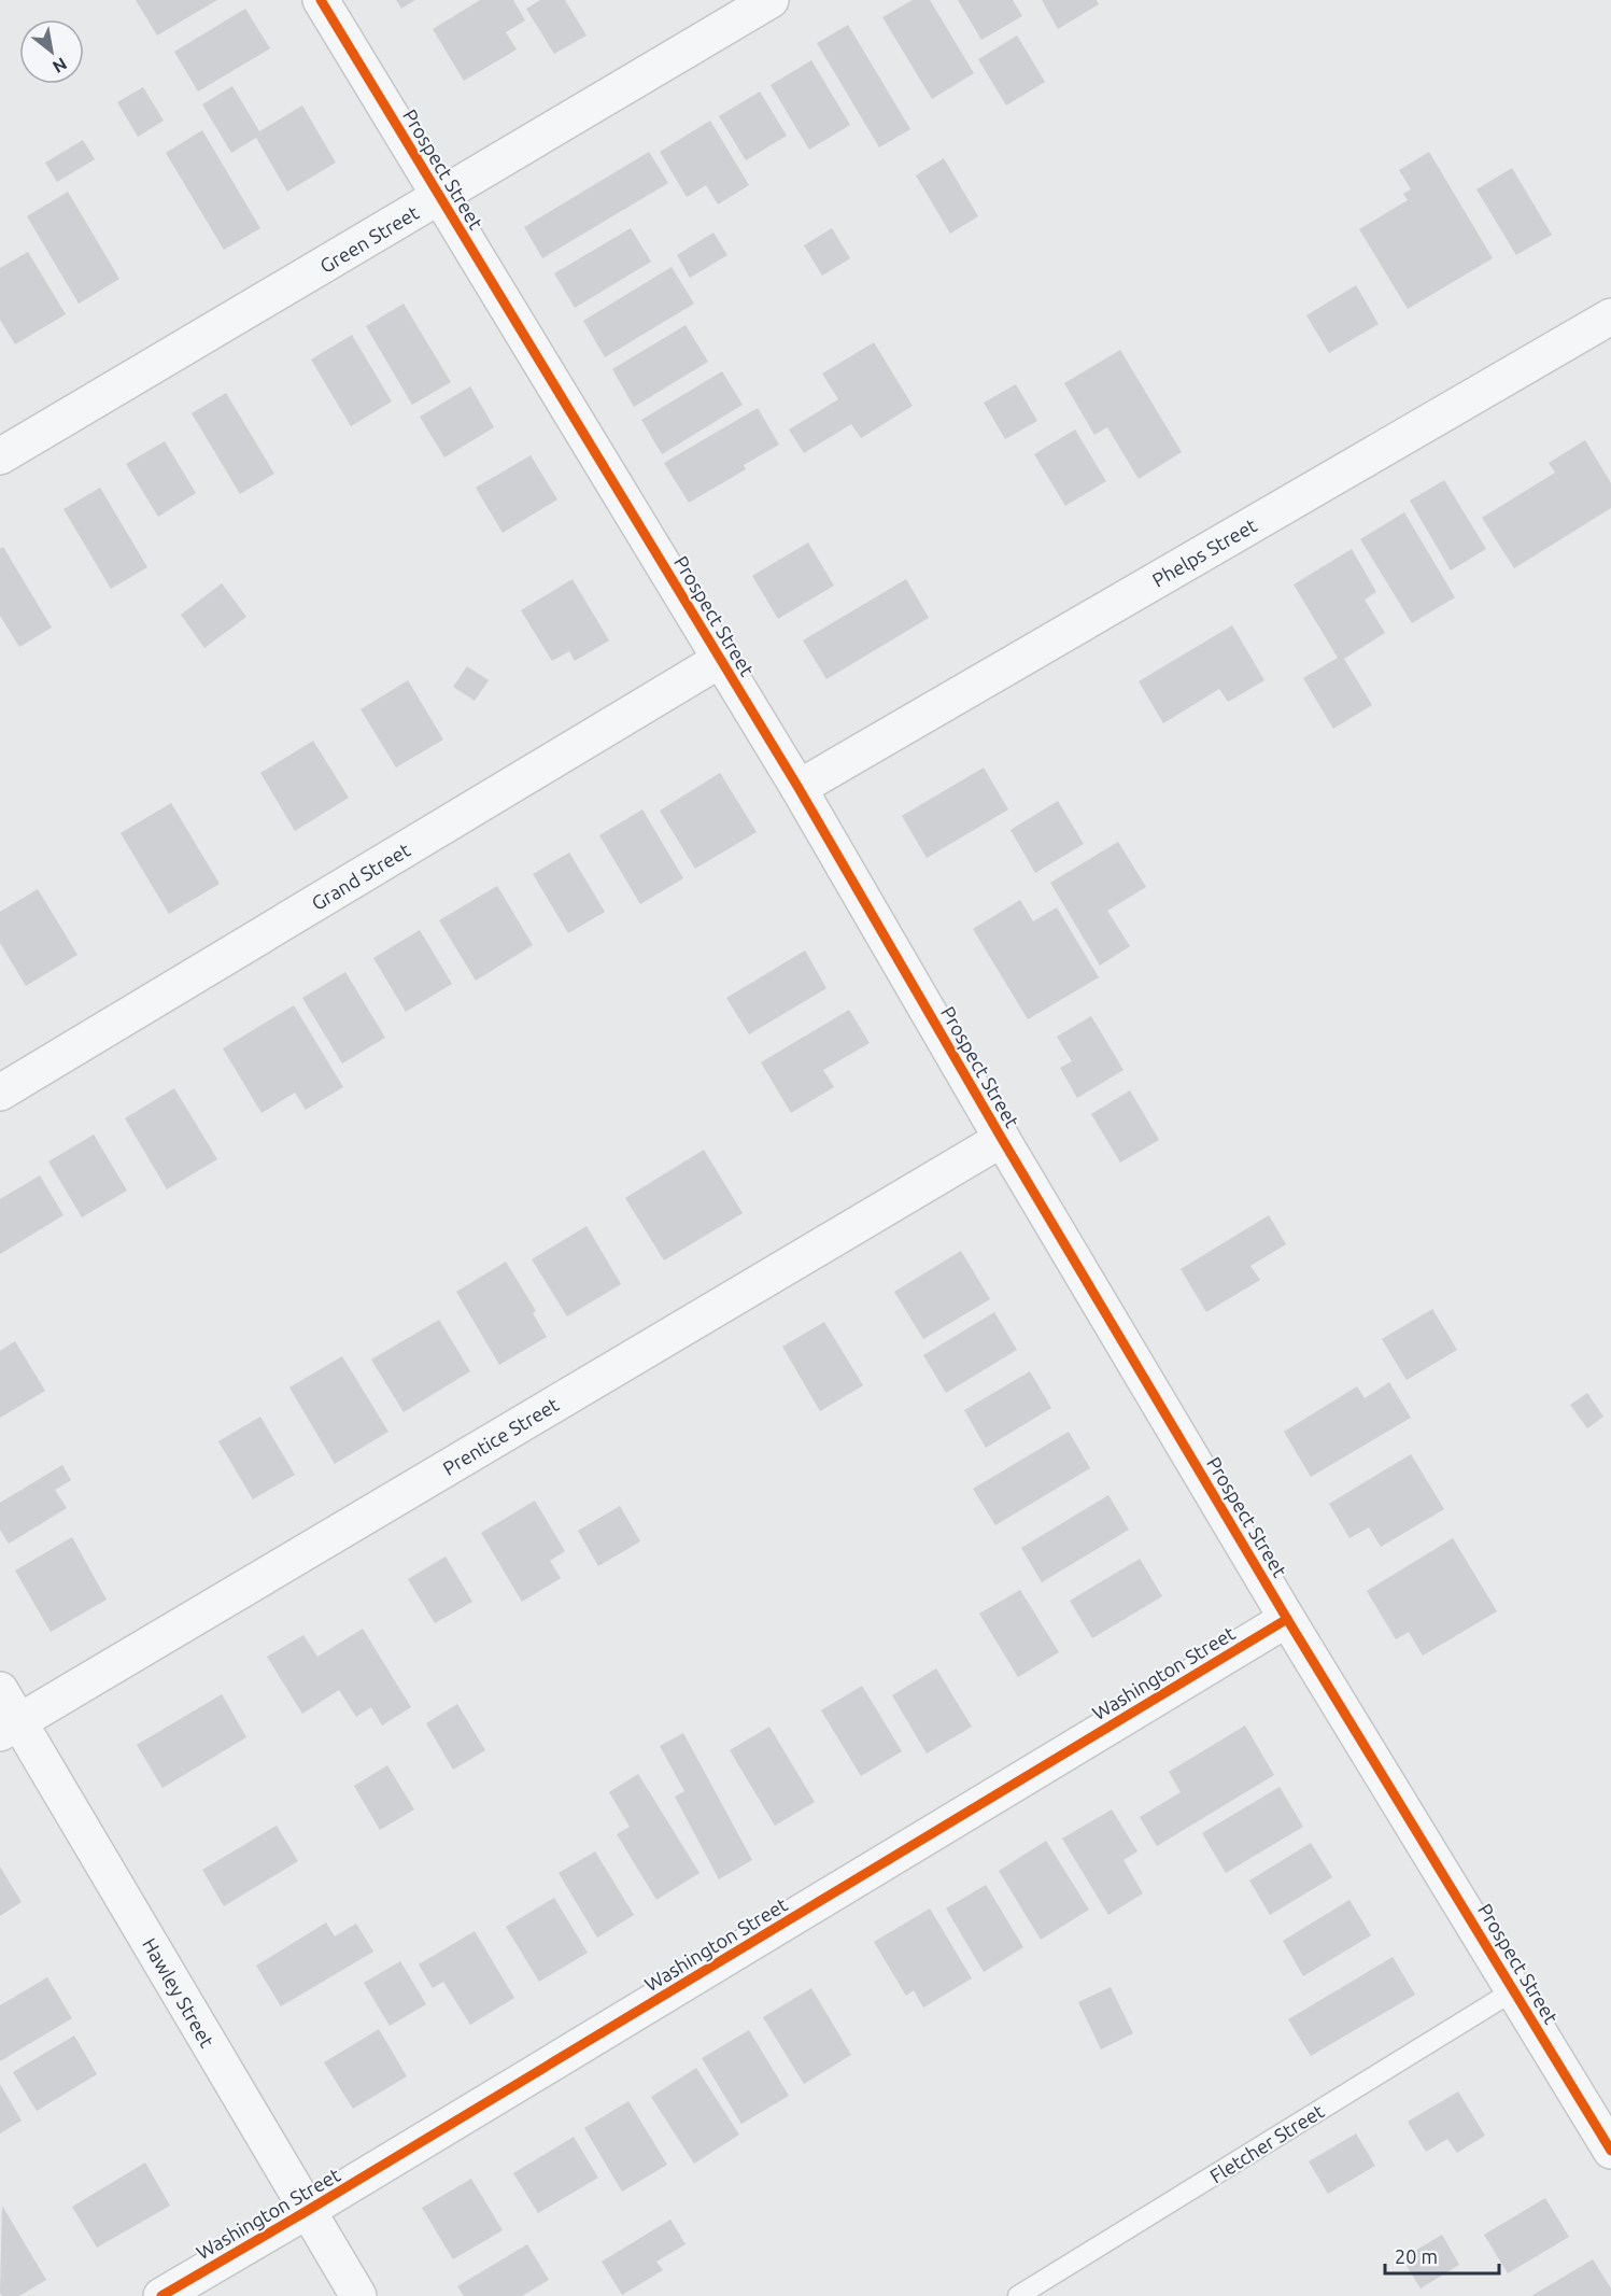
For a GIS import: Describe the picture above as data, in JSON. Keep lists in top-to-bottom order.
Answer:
{
  "streets": {
    "street": [
      "Prospect Street",
      "Green Street",
      "Phelps Street",
      "Grand Street",
      "Prentice Street",
      "Washington Street",
      "Hawley Street"
    ],
    "lane": ["Fletcher Street"]
  },
  "crossings": [
    ["Prospect Street", "Green Street"],
    ["Prospect Street", "Phelps Street"],
    ["Prospect Street", "Grand Street"],
    ["Prospect Street", "Prentice Street"],
    ["Prospect Street", "Washington Street"],
    ["Prospect Street", "Fletcher Street"],
    ["Prentice Street", "Hawley Street"],
    ["Washington Street", "Hawley Street"]
  ],
  "scale_bar": "20 m",
  "north": "bottom right"
}
